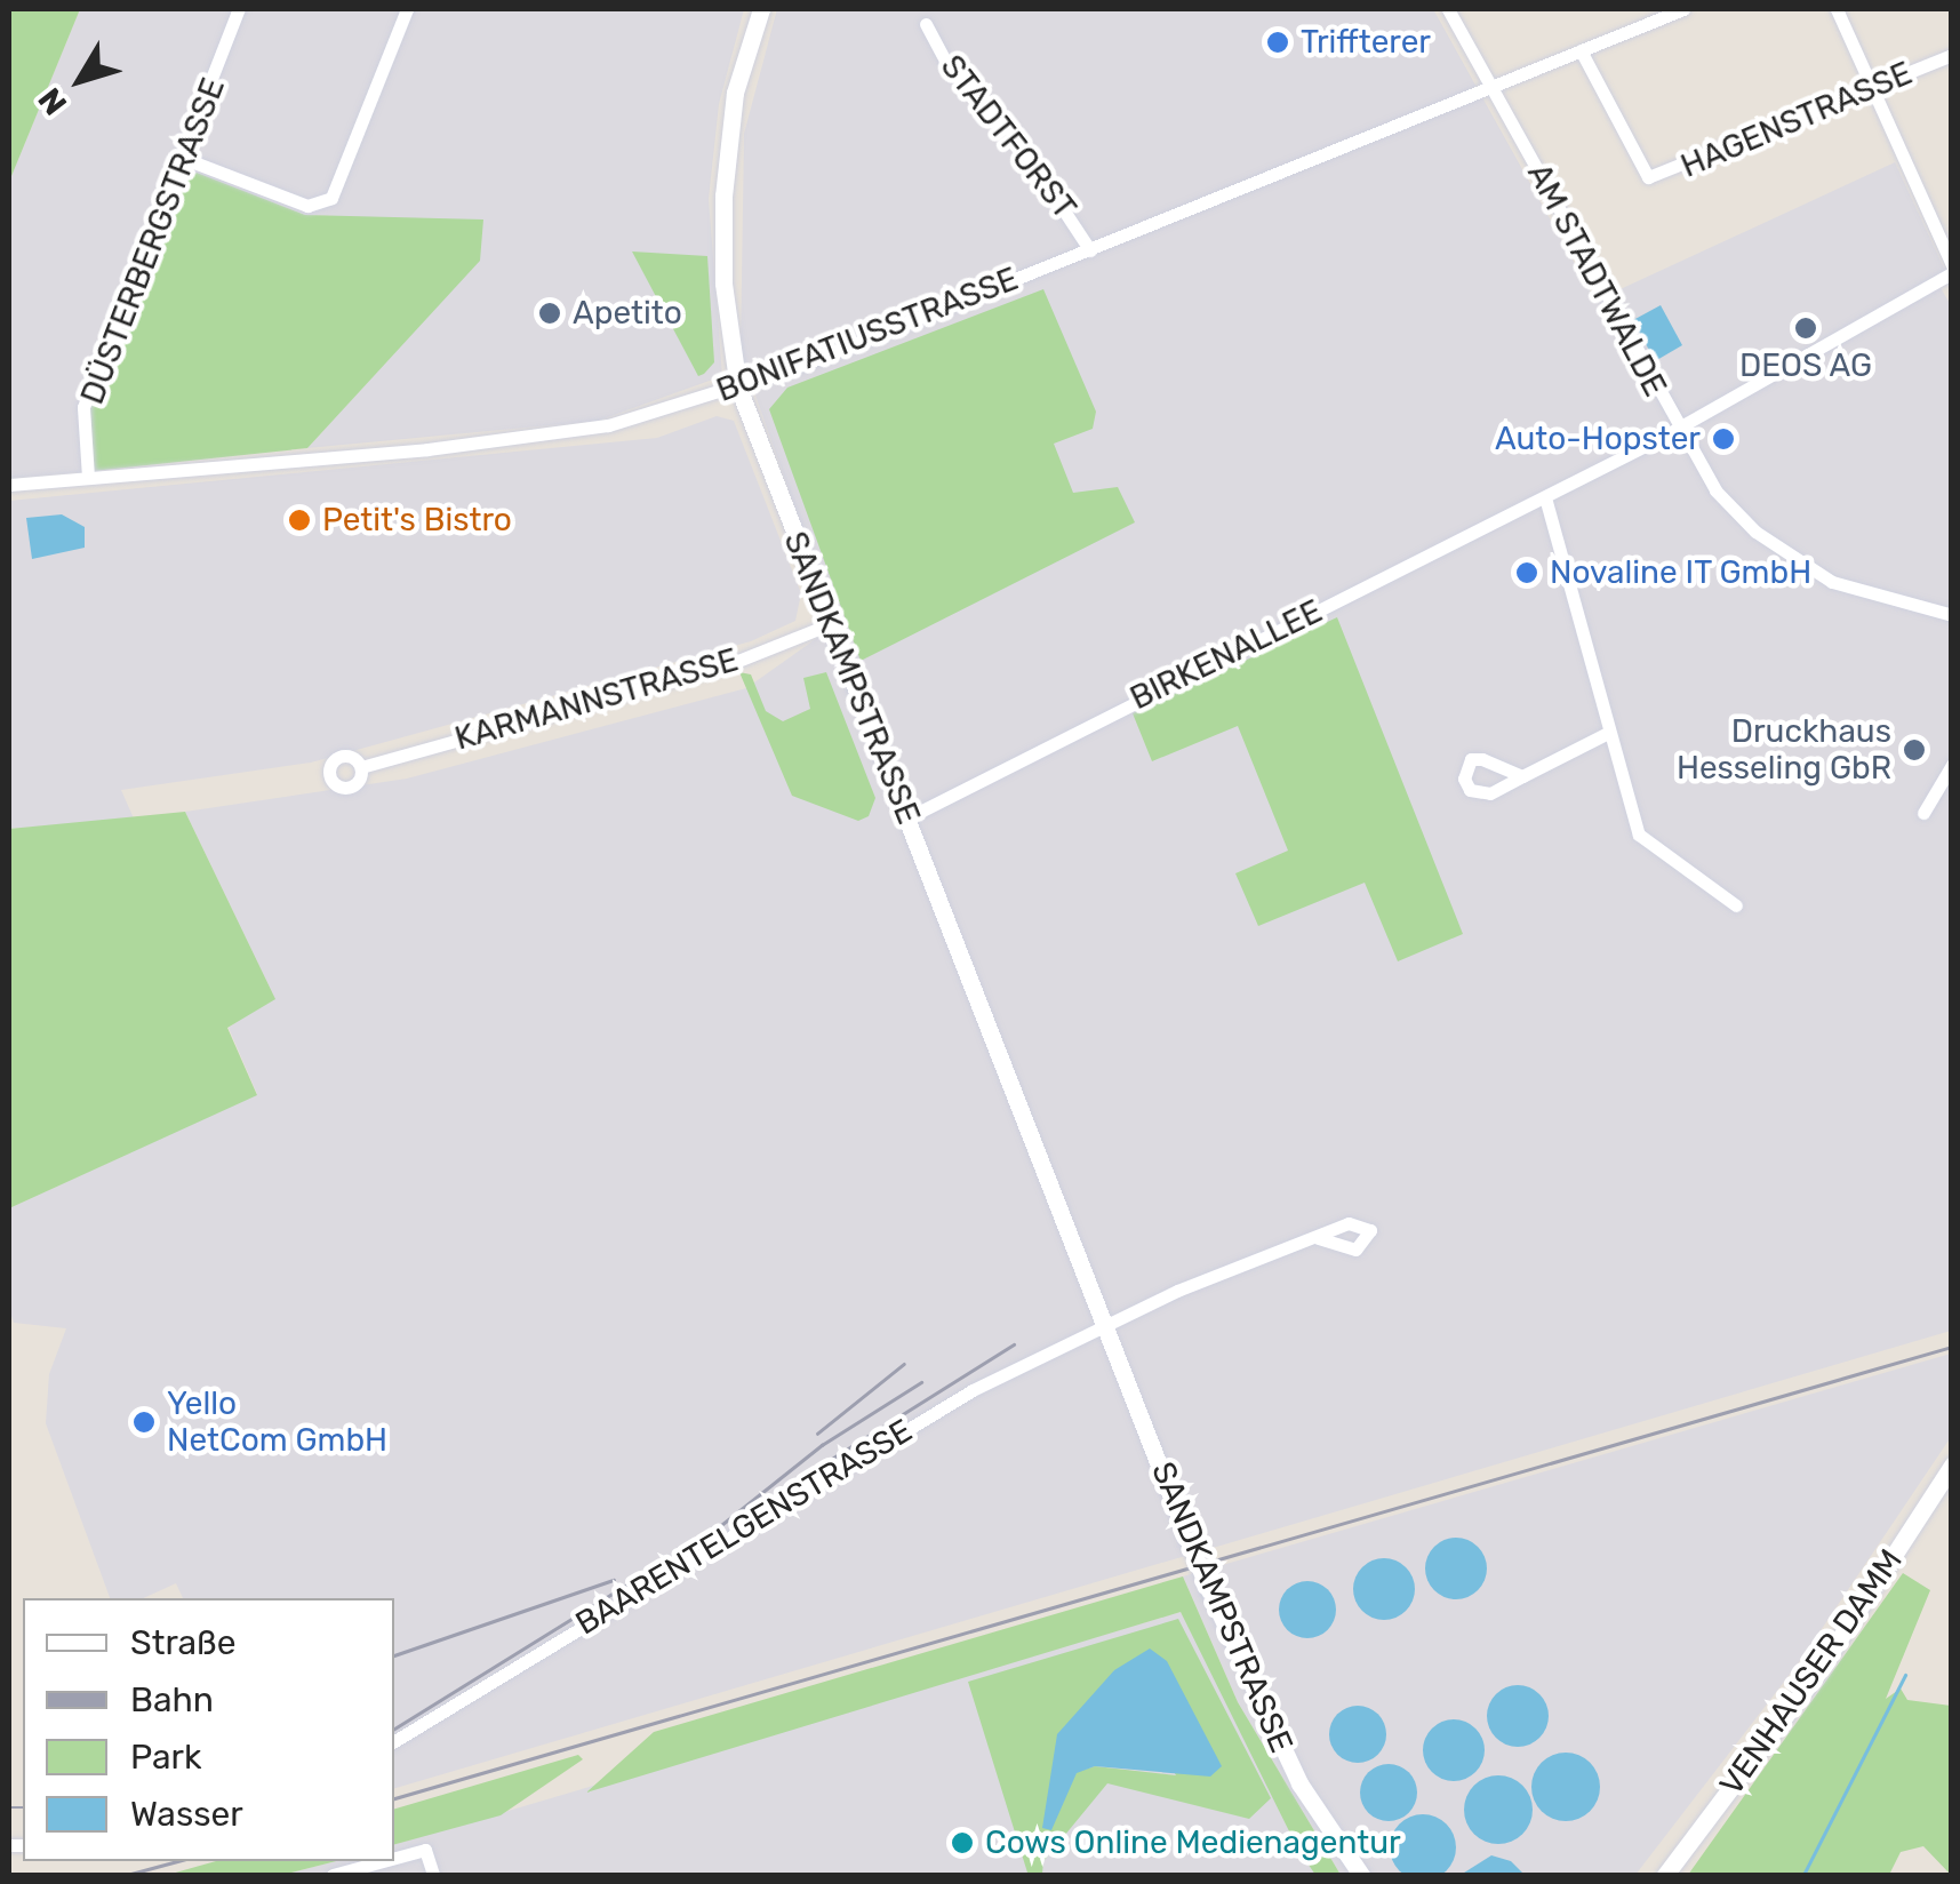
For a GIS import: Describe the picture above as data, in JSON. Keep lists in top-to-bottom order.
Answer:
{
  "streets": {
    "street": [
      "HAGENSTRASSE",
      "STADTFORST",
      "DÜSTERBERGSTRASSE",
      "AM STADTWALDE",
      "BONIFATIUSSTRASSE",
      "BIRKENALLEE",
      "SANDKAMPSTRASSE",
      "KARMANNSTRASSE",
      "BAARENTELGENSTRASSE",
      "VENHAUSER DAMM"
    ]
  },
  "crossings": [
    ["HAGENSTRASSE", "BONIFATIUSSTRASSE"],
    ["STADTFORST", "BONIFATIUSSTRASSE"],
    ["DÜSTERBERGSTRASSE", "BONIFATIUSSTRASSE"],
    ["AM STADTWALDE", "BONIFATIUSSTRASSE"],
    ["AM STADTWALDE", "BIRKENALLEE"],
    ["BONIFATIUSSTRASSE", "SANDKAMPSTRASSE"],
    ["BIRKENALLEE", "SANDKAMPSTRASSE"],
    ["SANDKAMPSTRASSE", "KARMANNSTRASSE"],
    ["SANDKAMPSTRASSE", "BAARENTELGENSTRASSE"]
  ],
  "places": [
    "Triffterer",
    "Apetito",
    "DEOS AG",
    "Auto-Hopster",
    "Petit's Bistro",
    "Novaline IT GmbH",
    "Druckhaus Hesseling GbR",
    "Yello NetCom GmbH",
    "Cows Online Medienagentur"
  ],
  "legend": [
    "Straße",
    "Bahn",
    "Park",
    "Wasser"
  ],
  "north": "bottom left"
}
